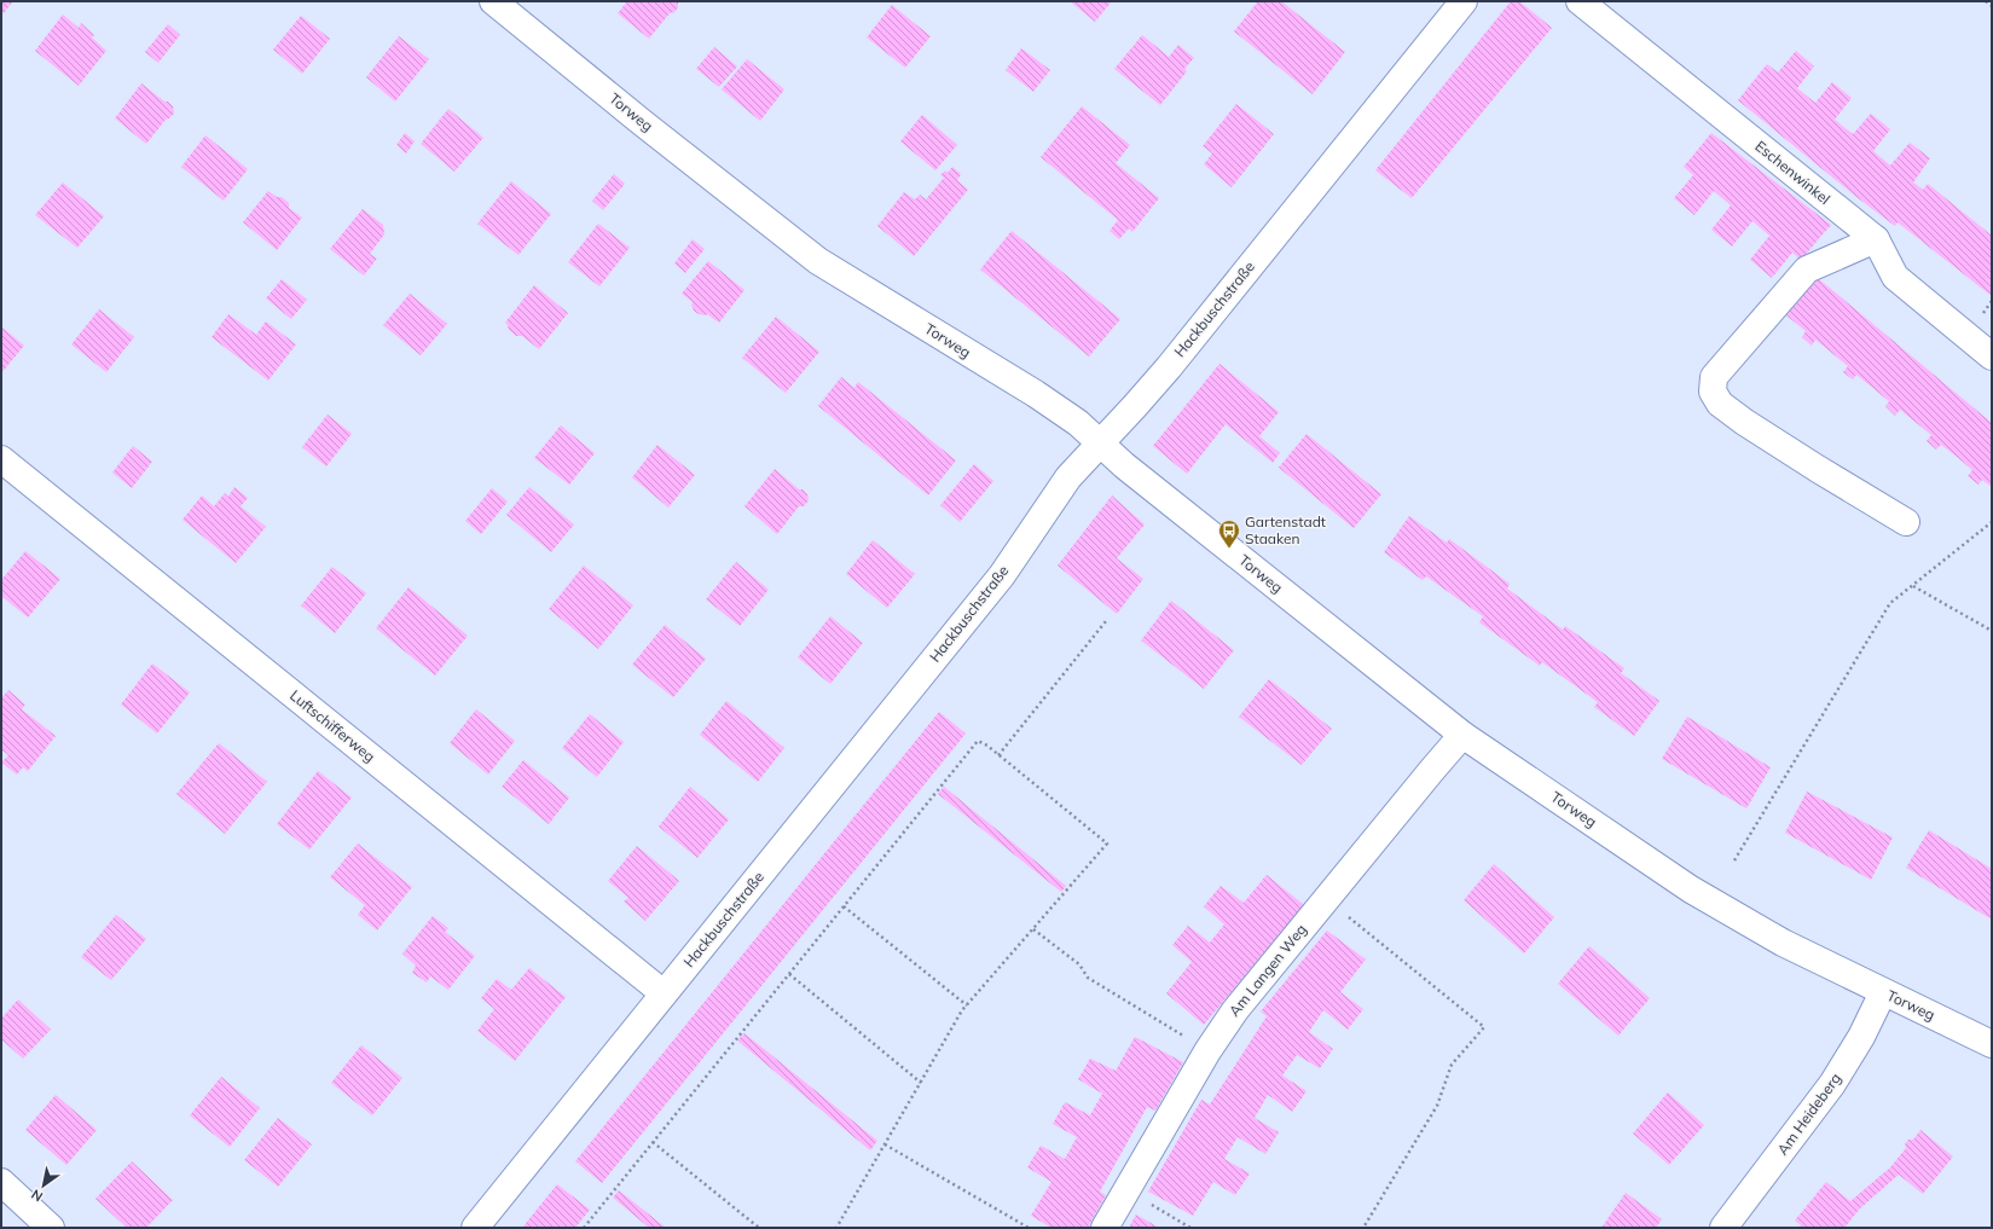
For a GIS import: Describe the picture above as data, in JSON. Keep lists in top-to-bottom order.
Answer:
{
  "streets": {
    "street": [
      "Torweg",
      "Eschenwinkel",
      "Hackbuschstraße",
      "Luftschifferweg",
      "Am Langen Weg",
      "Am Heideberg"
    ]
  },
  "crossings": [
    ["Torweg", "Hackbuschstraße"],
    ["Torweg", "Am Langen Weg"],
    ["Torweg", "Am Heideberg"],
    ["Hackbuschstraße", "Luftschifferweg"]
  ],
  "places": {
    "bus stop": ["Gartenstadt Staaken"]
  },
  "north": "bottom left"
}
